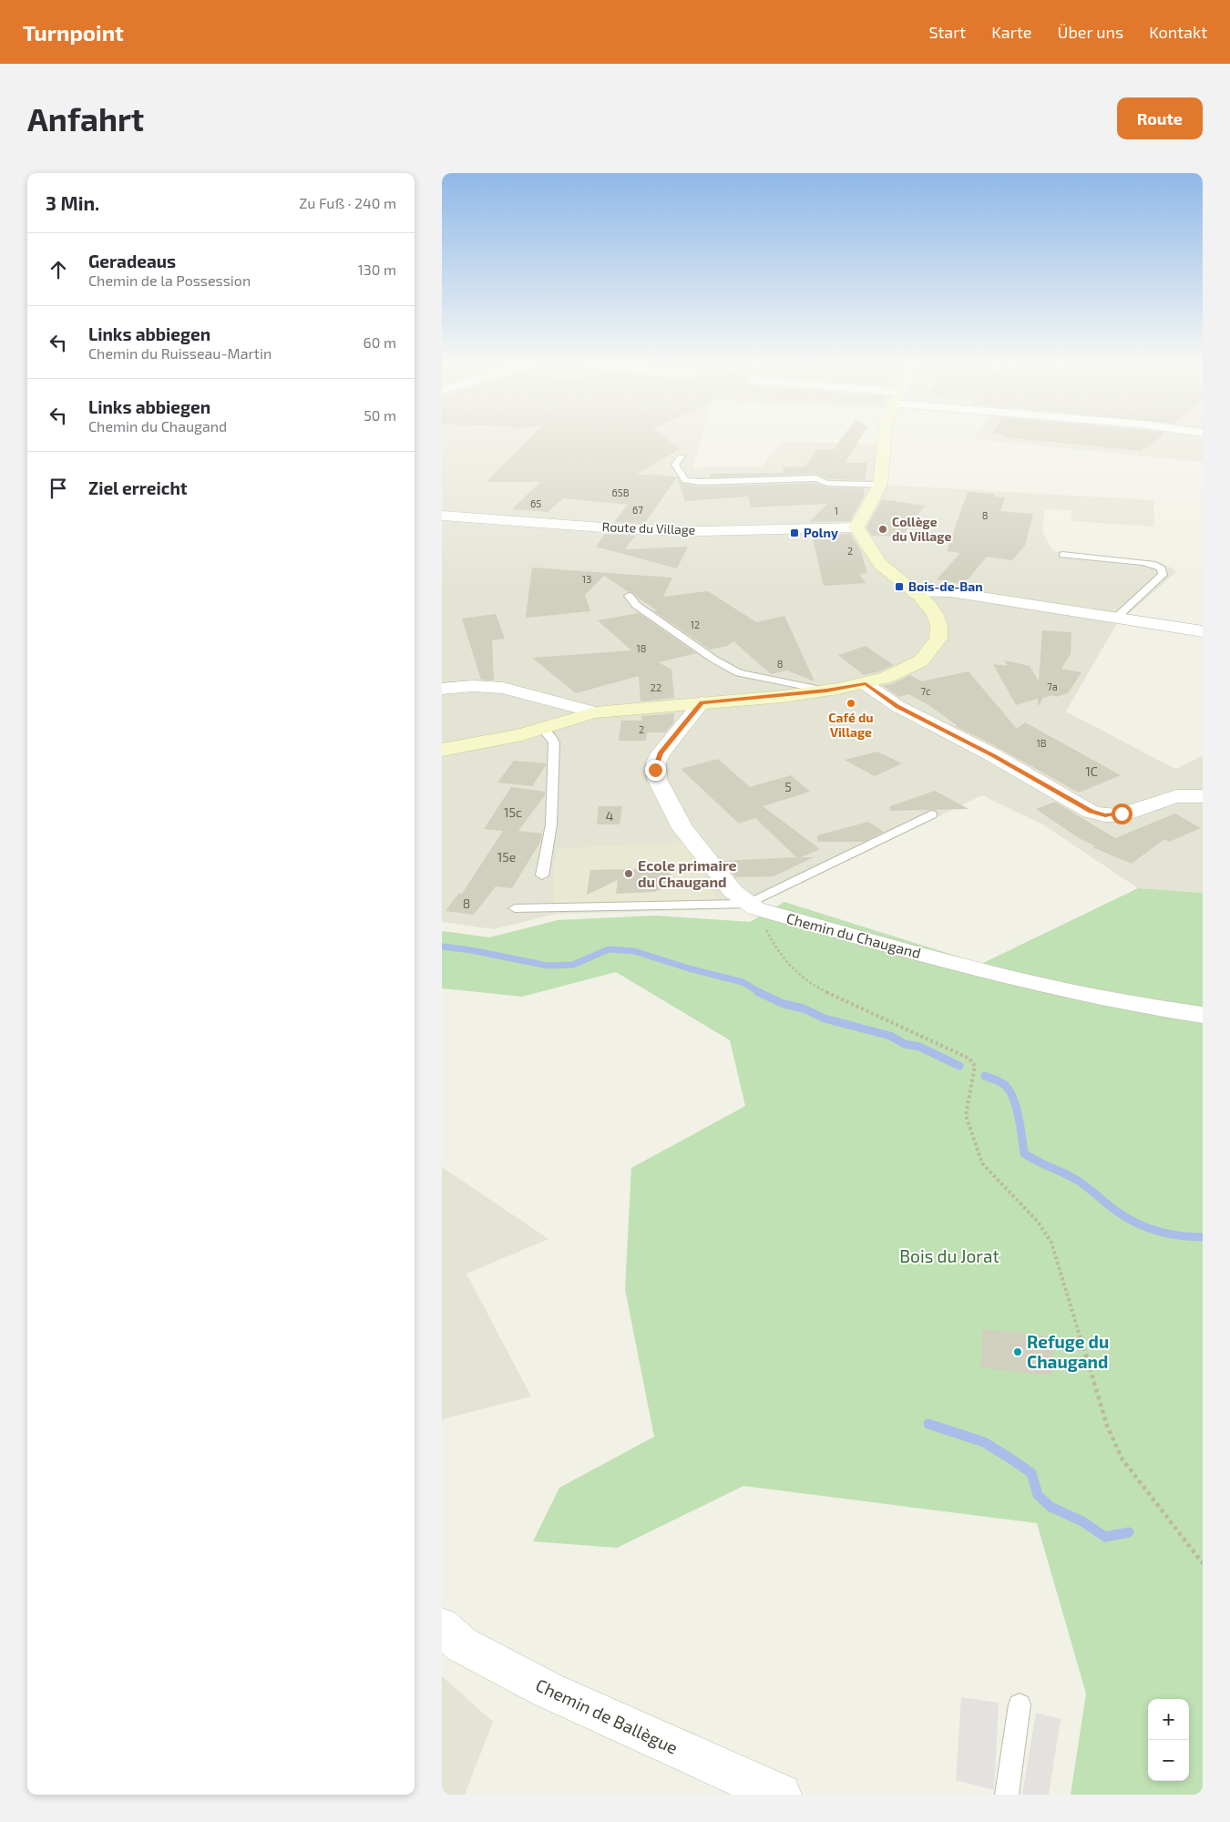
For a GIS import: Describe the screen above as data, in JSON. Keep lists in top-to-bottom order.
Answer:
{
  "streets": {
    "street": ["Route du Village", "Chemin du Chaugand", "Chemin de Ballègue"]
  },
  "parks": ["Bois du Jorat"],
  "places": {
    "other": [
      "Collège du Village",
      "Café du Village",
      "Ecole primaire du Chaugand",
      "Refuge du Chaugand"
    ],
    "transit": ["Polny", "Bois-de-Ban"]
  },
  "house_numbers": [
    "65B",
    "65",
    "67",
    "1",
    "8",
    "2",
    "13",
    "12",
    "18",
    "8",
    "7a",
    "22",
    "7c",
    "2",
    "1B",
    "1C",
    "5",
    "15c",
    "4",
    "15e",
    "8"
  ],
  "page": {
    "header": "Turnpoint",
    "nav": [
      "Start",
      "Karte",
      "Über uns",
      "Kontakt"
    ],
    "buttons": "Route",
    "title": "Anfahrt",
    "heading": ["3 Min.", "Zu Fuß · 240 m"],
    "list": [
      ["Geradeaus", "Chemin de la Possession", "130 m"],
      ["Links abbiegen", "Chemin du Ruisseau-Martin", "60 m"],
      ["Links abbiegen", "Chemin du Chaugand", "50 m"],
      "Ziel erreicht"
    ],
    "map_buttons": ["+", "−"]
  }
}
